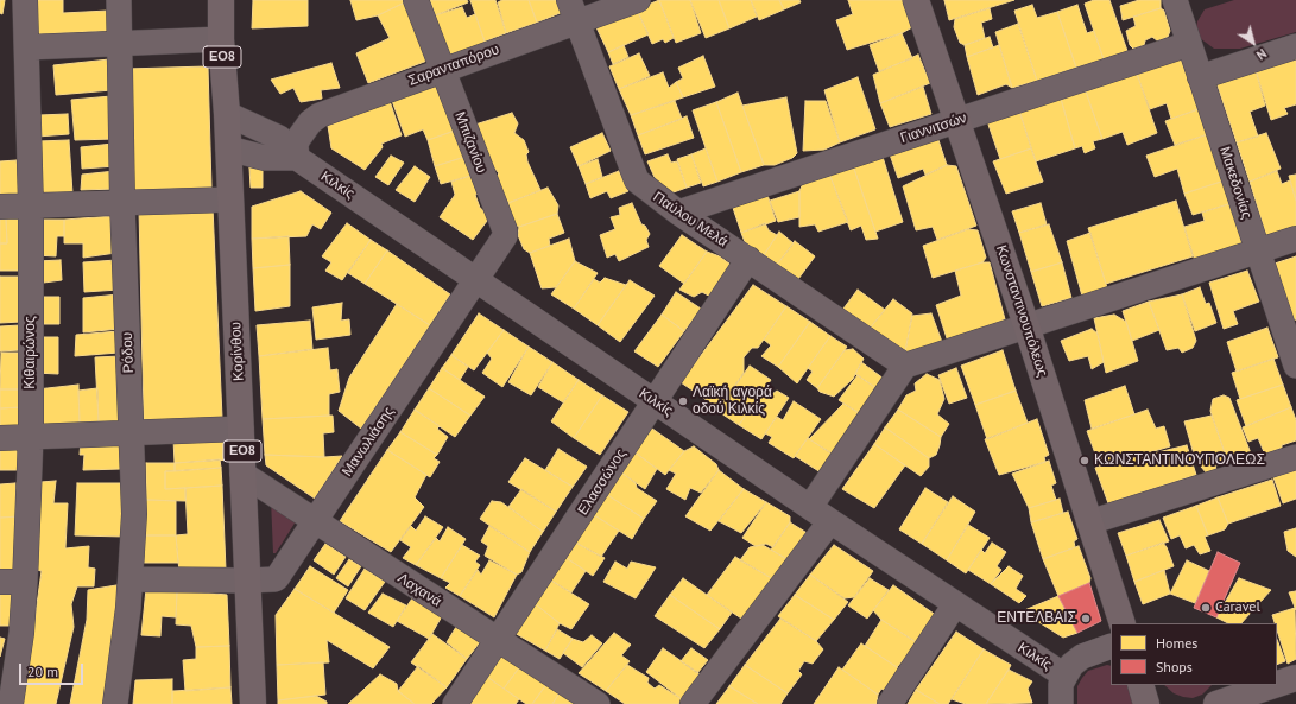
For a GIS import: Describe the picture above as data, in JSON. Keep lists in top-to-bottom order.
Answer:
{
  "streets": {
    "main road": ["ΕΟ8", "Κωνσταντινουπόλεως", "Κορίνθου"],
    "street": [
      "Σαρανταπόρου",
      "Γιαννιτσών",
      "Μπιζανίου",
      "Μακεδονίας",
      "Κιλκίς",
      "Παύλου Μελά",
      "Κιθαιρώνος",
      "Ρόδου",
      "Μανωλιάσης",
      "Ελασσώνος",
      "Λαχανά"
    ]
  },
  "crossings": [
    ["Σαρανταπόρου", "Μπιζανίου"],
    ["Σαρανταπόρου", "Κιλκίς"],
    ["Σαρανταπόρου", "Παύλου Μελά"],
    ["Γιαννιτσών", "Μακεδονίας"],
    ["Γιαννιτσών", "Παύλου Μελά"],
    ["Γιαννιτσών", "Κωνσταντινουπόλεως"],
    ["Μπιζανίου", "Κιλκίς"],
    ["Μπιζανίου", "Μανωλιάσης"],
    ["Κιλκίς", "Κορίνθου"],
    ["Κιλκίς", "Μανωλιάσης"],
    ["Κιλκίς", "Ελασσώνος"],
    ["Παύλου Μελά", "Ελασσώνος"],
    ["Κορίνθου", "Μανωλιάσης"],
    ["Κορίνθου", "Λαχανά"],
    ["Μανωλιάσης", "Λαχανά"],
    ["Ελασσώνος", "Λαχανά"]
  ],
  "places": [
    "Λαϊκή αγορά οδού Κιλκίς",
    "ΚΩΝΣΤΑΝΤΙΝΟΥΠΟΛΕΩΣ",
    "Caravel",
    "ΕΝΤΕΛΒΑΙΣ"
  ],
  "legend": ["Homes", "Shops"],
  "scale_bar": "20 m",
  "north": "bottom right"
}
